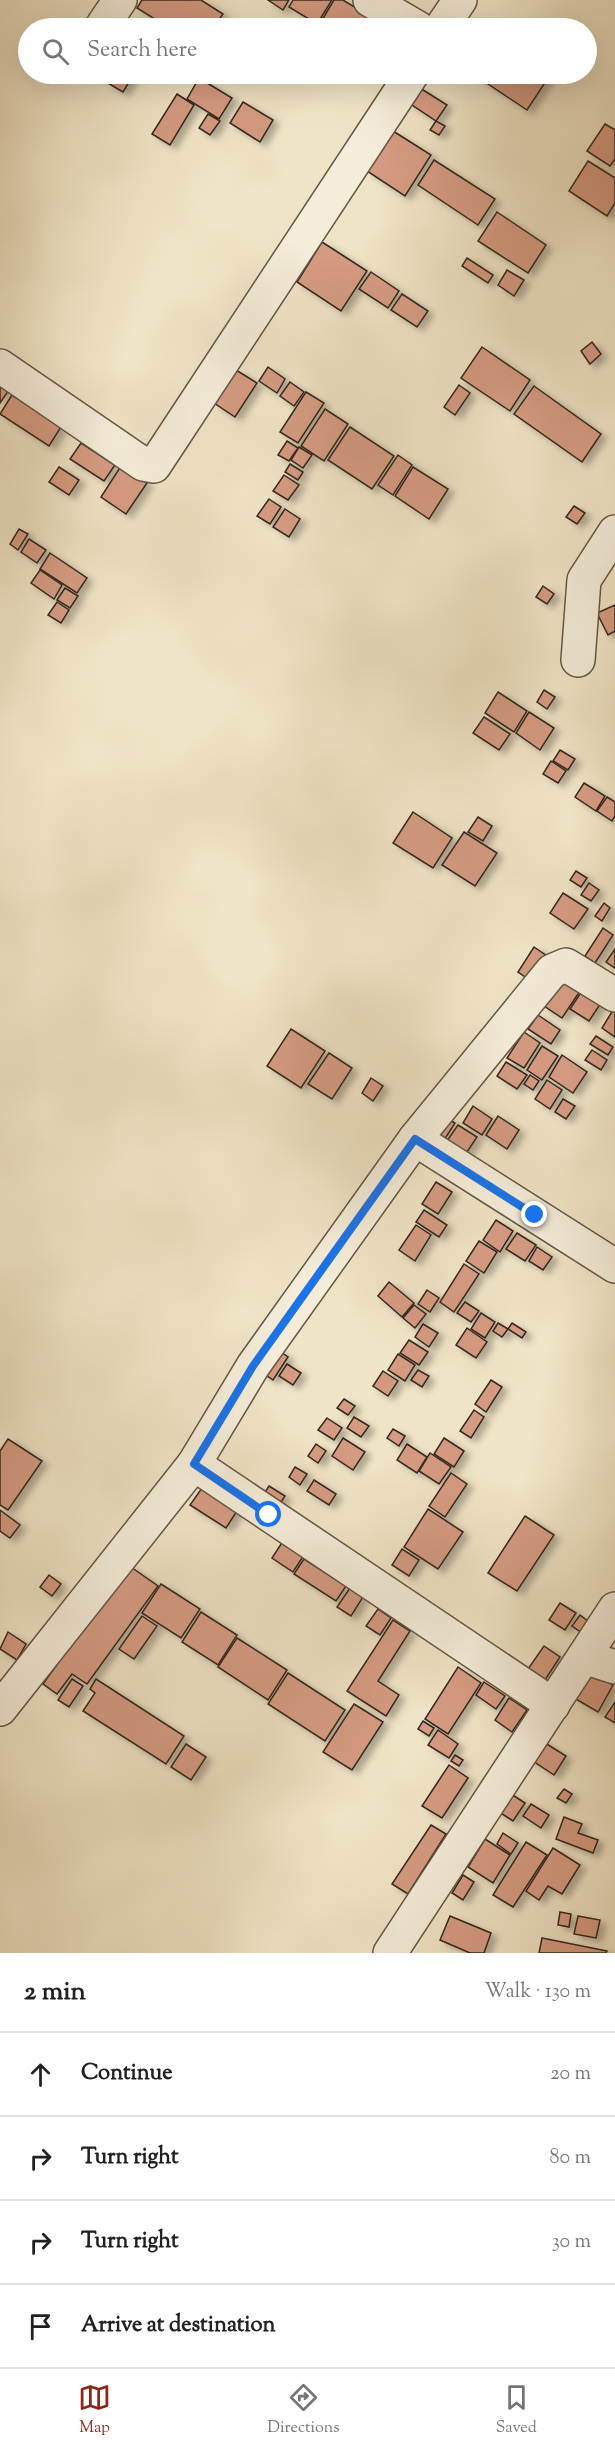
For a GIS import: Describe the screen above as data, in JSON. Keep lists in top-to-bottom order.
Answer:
{
  "page": {
    "search": "Search here",
    "heading": ["2 min", "Walk · 130 m"],
    "list": [
      ["Continue", "20 m"],
      ["Turn right", "80 m"],
      ["Turn right", "30 m"],
      "Arrive at destination"
    ],
    "nav": ["Map", "Directions", "Saved"]
  }
}
